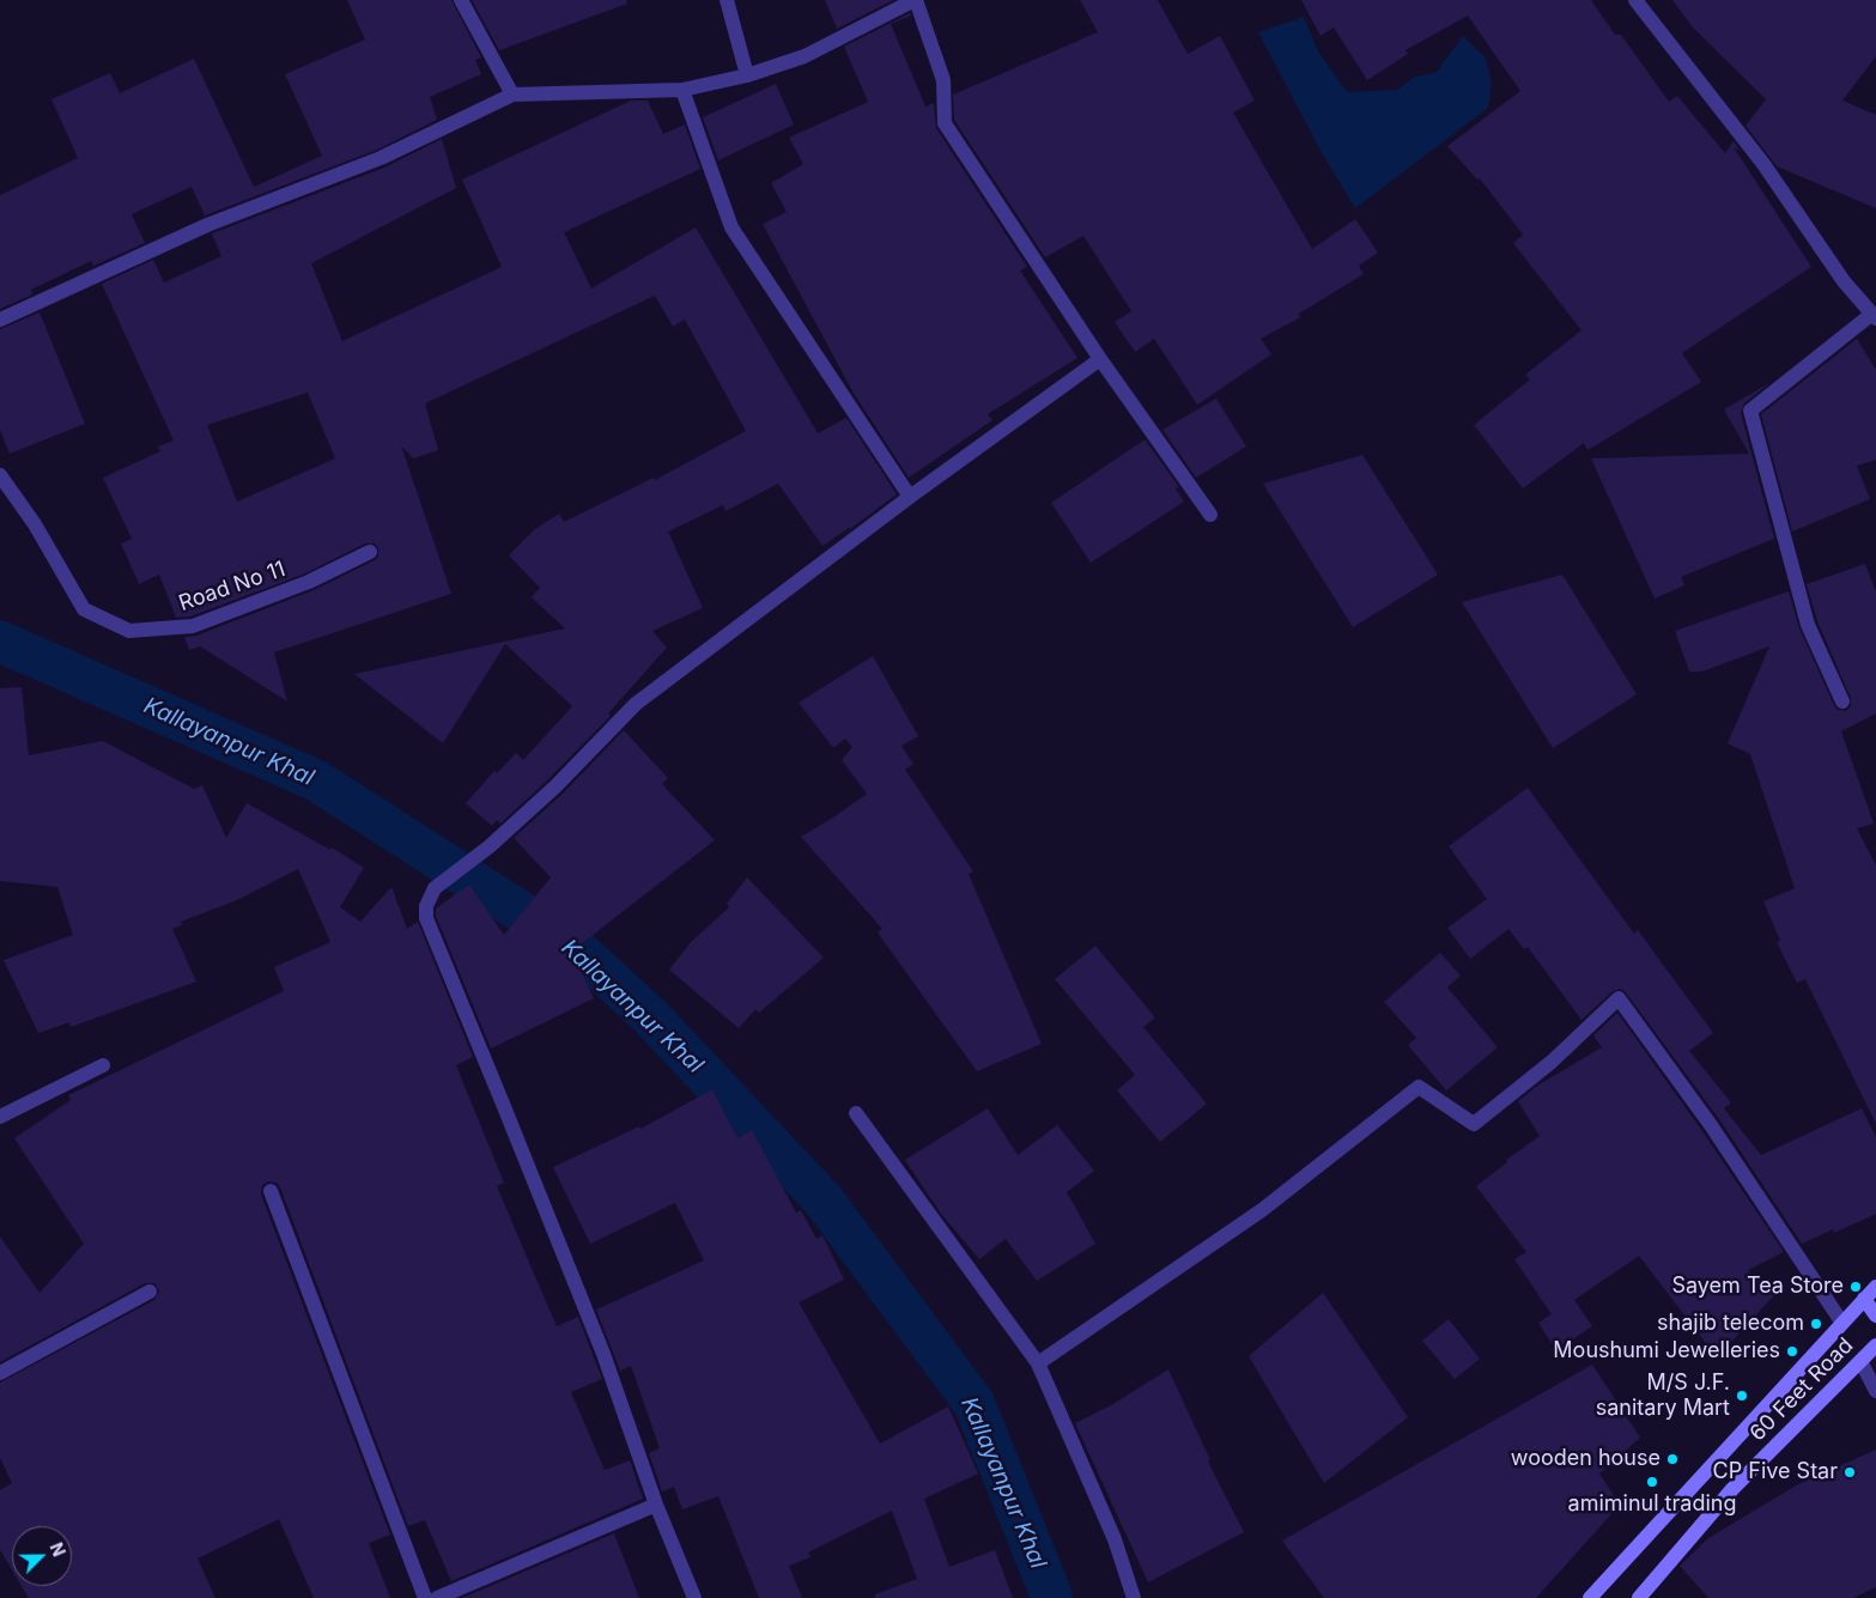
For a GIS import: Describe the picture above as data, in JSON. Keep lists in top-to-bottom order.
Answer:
{
  "streets": {
    "street": ["Road No 11", "60 Feet Road"]
  },
  "water": ["Kallayanpur Khal"],
  "places": [
    "Sayem Tea Store",
    "shajib telecom",
    "Moushumi Jewelleries",
    "M/S J.F. sanitary Mart",
    "wooden house",
    "CP Five Star",
    "amiminul trading"
  ],
  "north": "top right"
}
